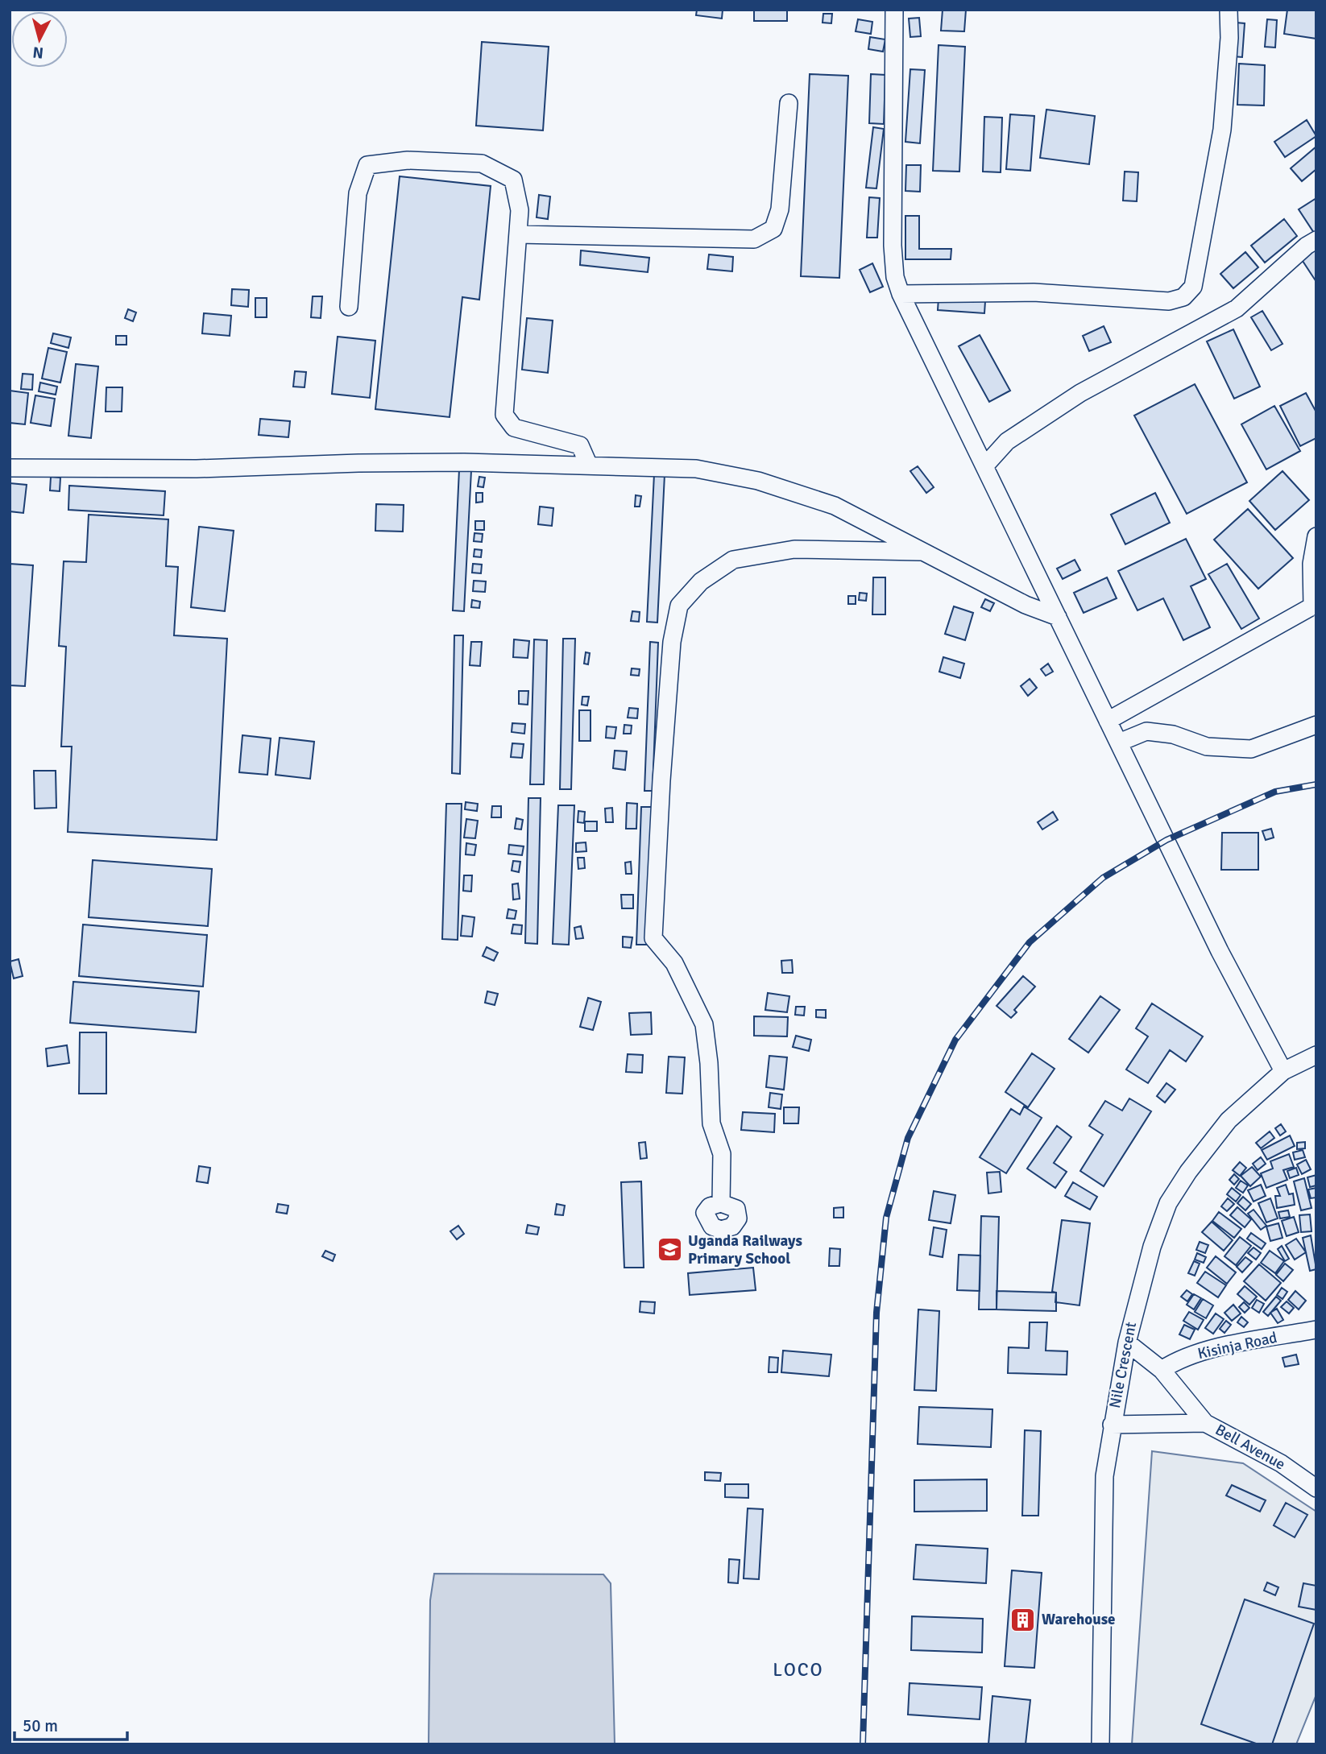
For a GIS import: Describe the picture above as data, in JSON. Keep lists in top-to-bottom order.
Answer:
{
  "streets": {
    "street": ["Kisinja Road", "Nile Crescent", "Bell Avenue"]
  },
  "crossings": [
    ["Nile Crescent", "Bell Avenue"]
  ],
  "districts": ["LOCO"],
  "places": {
    "school or university": ["Uganda Railways Primary School"],
    "building": ["Warehouse"]
  },
  "scale_bar": "50 m",
  "north": "bottom"
}
